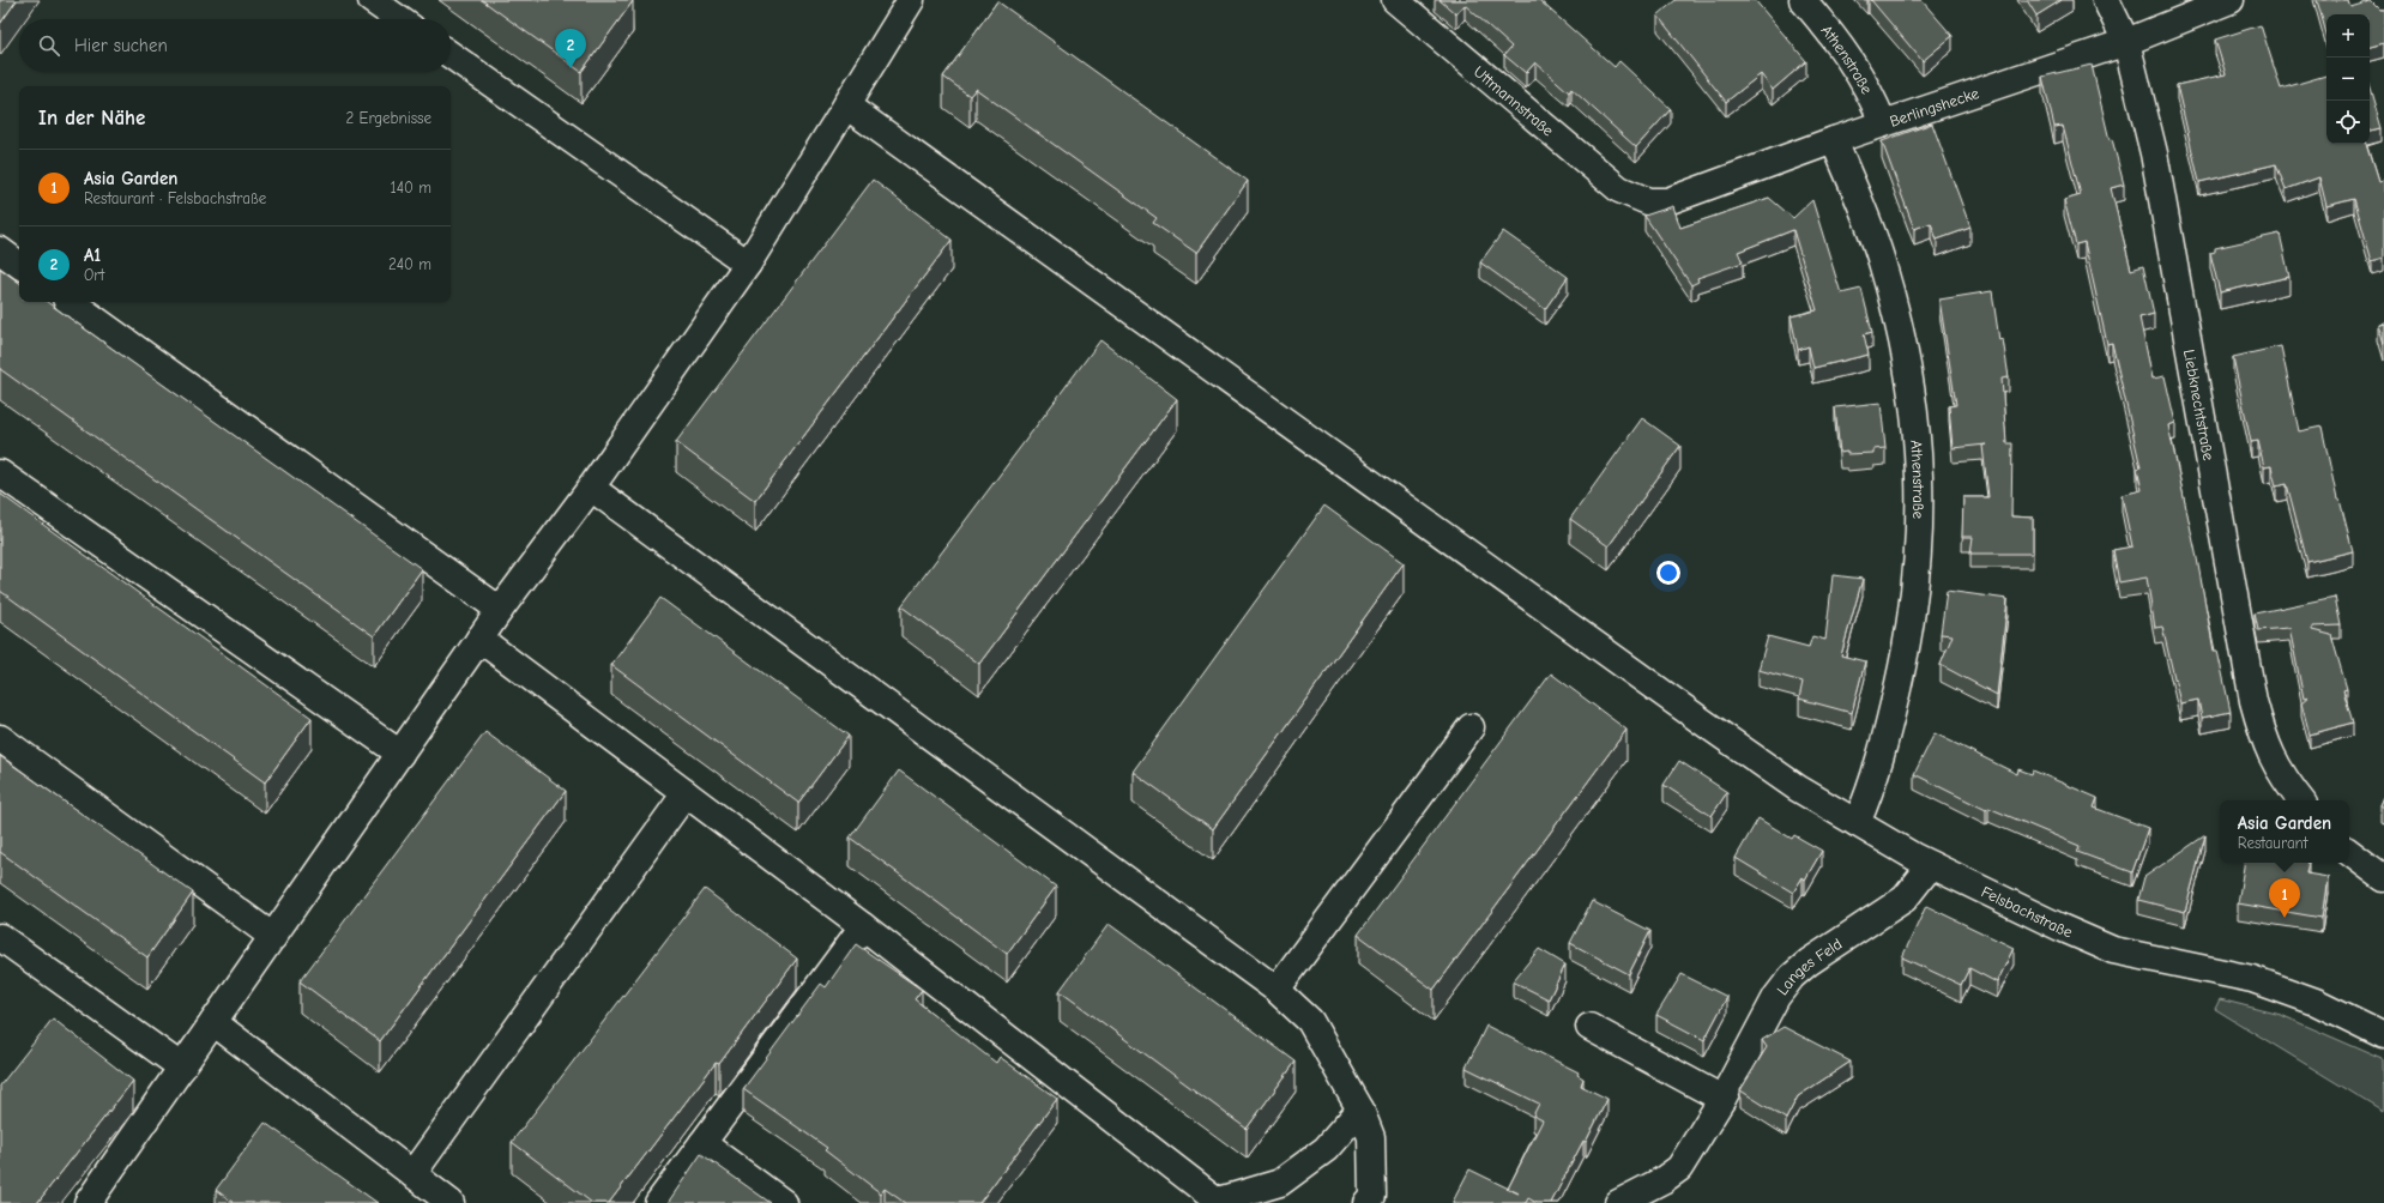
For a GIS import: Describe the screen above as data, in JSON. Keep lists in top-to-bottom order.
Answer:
{
  "streets": {
    "street": [
      "Athenstraße",
      "Uttmannstraße",
      "Berlingshecke",
      "Liebknechtstraße",
      "Felsbachstraße",
      "Langes Feld"
    ]
  },
  "crossings": [
    ["Athenstraße", "Berlingshecke"],
    ["Athenstraße", "Felsbachstraße"],
    ["Uttmannstraße", "Berlingshecke"],
    ["Berlingshecke", "Liebknechtstraße"],
    ["Felsbachstraße", "Langes Feld"]
  ],
  "page": {
    "map_buttons": ["+", "−"],
    "search": "Hier suchen",
    "pins": ["2", "1"],
    "heading": ["In der Nähe", "2 Ergebnisse"],
    "list": [
      {
        "mark": "1",
        "name": "Asia Garden",
        "note": "Restaurant · Felsbachstraße",
        "value": "140 m"
      },
      {
        "mark": "2",
        "name": "A1",
        "note": "Ort",
        "value": "240 m"
      }
    ],
    "popup": ["Asia Garden", "Restaurant"]
  }
}
